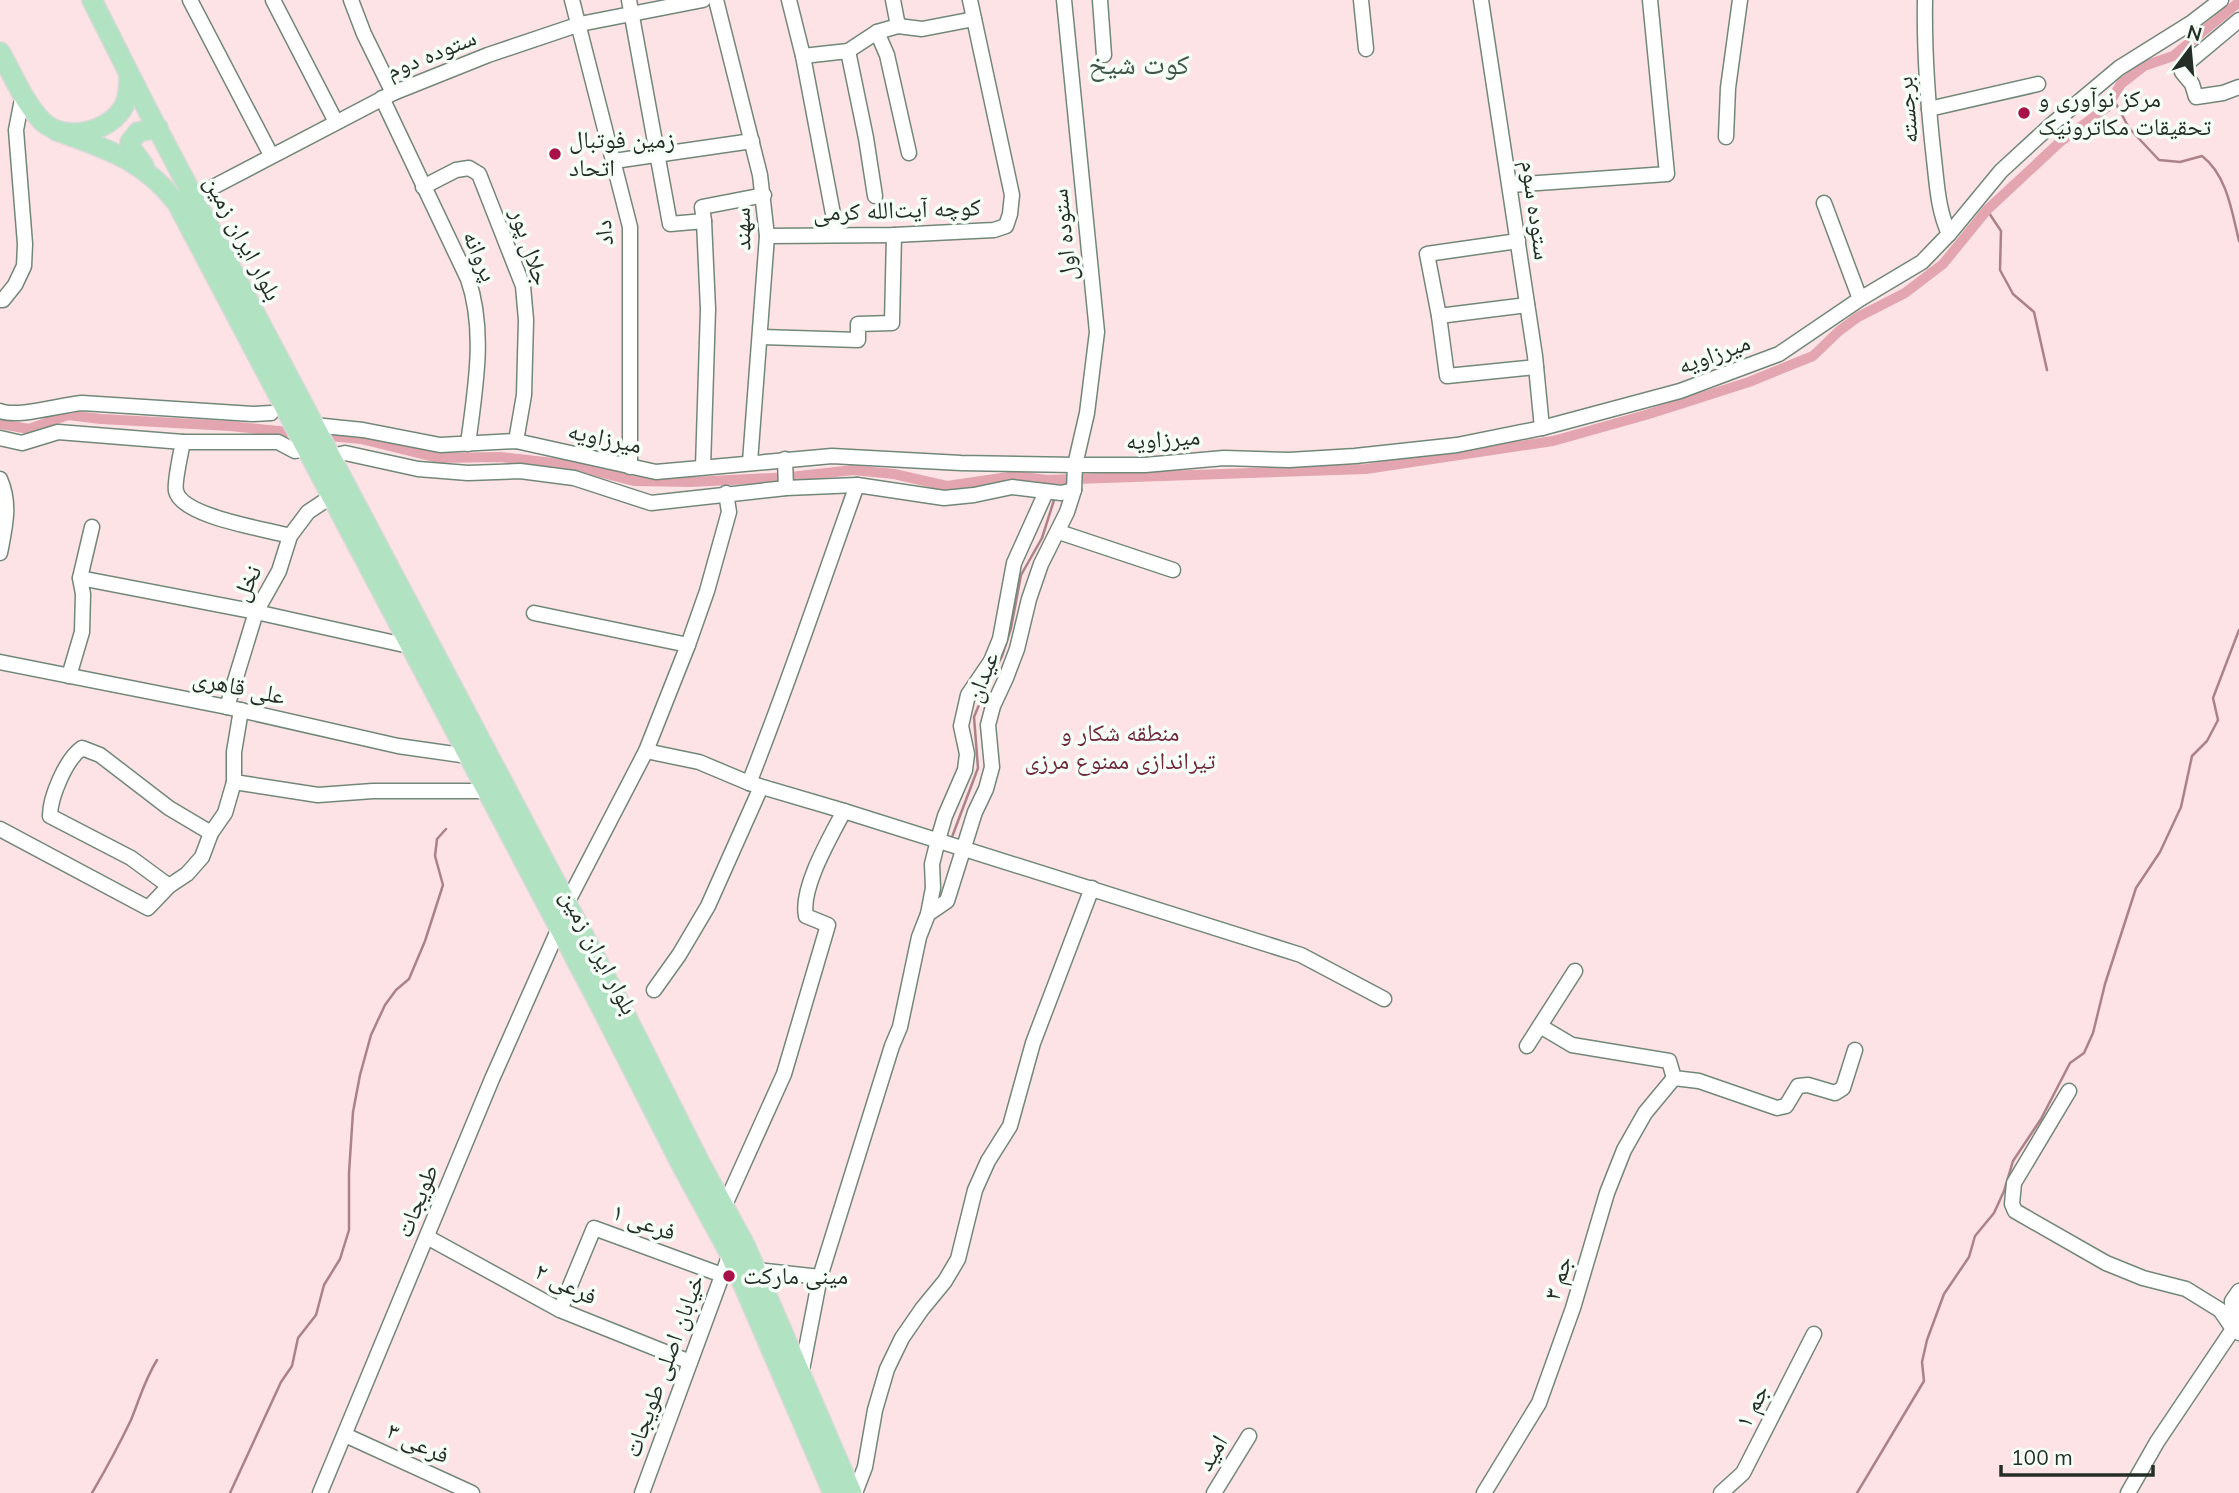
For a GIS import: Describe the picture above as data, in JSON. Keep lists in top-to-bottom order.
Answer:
{
  "streets": {
    "main road": ["بلوار ایران زمین"],
    "street": [
      "ستوده دوم",
      "برجسته",
      "کوچه آیت‌الله کرمی",
      "ستوده سوم",
      "سهند",
      "داد",
      "ستوده اول",
      "جلال پور",
      "پروانه",
      "میرزاویه",
      "نخل",
      "عیدان",
      "علی قاهری",
      "طویجات",
      "فرعی ۱",
      "جم ۳",
      "فرعی ۲",
      "خیابان اصلی طویجات",
      "جم ۱",
      "فرعی ۳",
      "امید"
    ]
  },
  "crossings": [
    ["ستوده دوم", "داد"],
    ["ستوده دوم", "بلوار ایران زمین"],
    ["ستوده دوم", "پروانه"],
    ["برجسته", "میرزاویه"],
    ["کوچه آیت‌الله کرمی", "سهند"],
    ["ستوده سوم", "میرزاویه"],
    ["سهند", "میرزاویه"],
    ["داد", "میرزاویه"],
    ["ستوده اول", "میرزاویه"],
    ["ستوده اول", "عیدان"],
    ["بلوار ایران زمین", "میرزاویه"],
    ["بلوار ایران زمین", "نخل"],
    ["بلوار ایران زمین", "عیدان"],
    ["بلوار ایران زمین", "علی قاهری"],
    ["بلوار ایران زمین", "طویجات"],
    ["بلوار ایران زمین", "خیابان اصلی طویجات"],
    ["جلال پور", "پروانه"],
    ["جلال پور", "میرزاویه"],
    ["پروانه", "میرزاویه"],
    ["میرزاویه", "عیدان"],
    ["نخل", "علی قاهری"],
    ["طویجات", "فرعی ۲"],
    ["طویجات", "فرعی ۳"],
    ["فرعی ۱", "فرعی ۲"],
    ["فرعی ۱", "خیابان اصلی طویجات"],
    ["فرعی ۲", "خیابان اصلی طویجات"]
  ],
  "districts": ["کوت شیخ"],
  "parks": ["منطقه شکار و تیراندازی ممنوع مرزی"],
  "places": ["مرکز نوآوری و تحقیقات مکاترونیک", "زمین فوتبال اتحاد", "مینی مارکت"],
  "scale_bar": "100 m",
  "north": "top"
}
